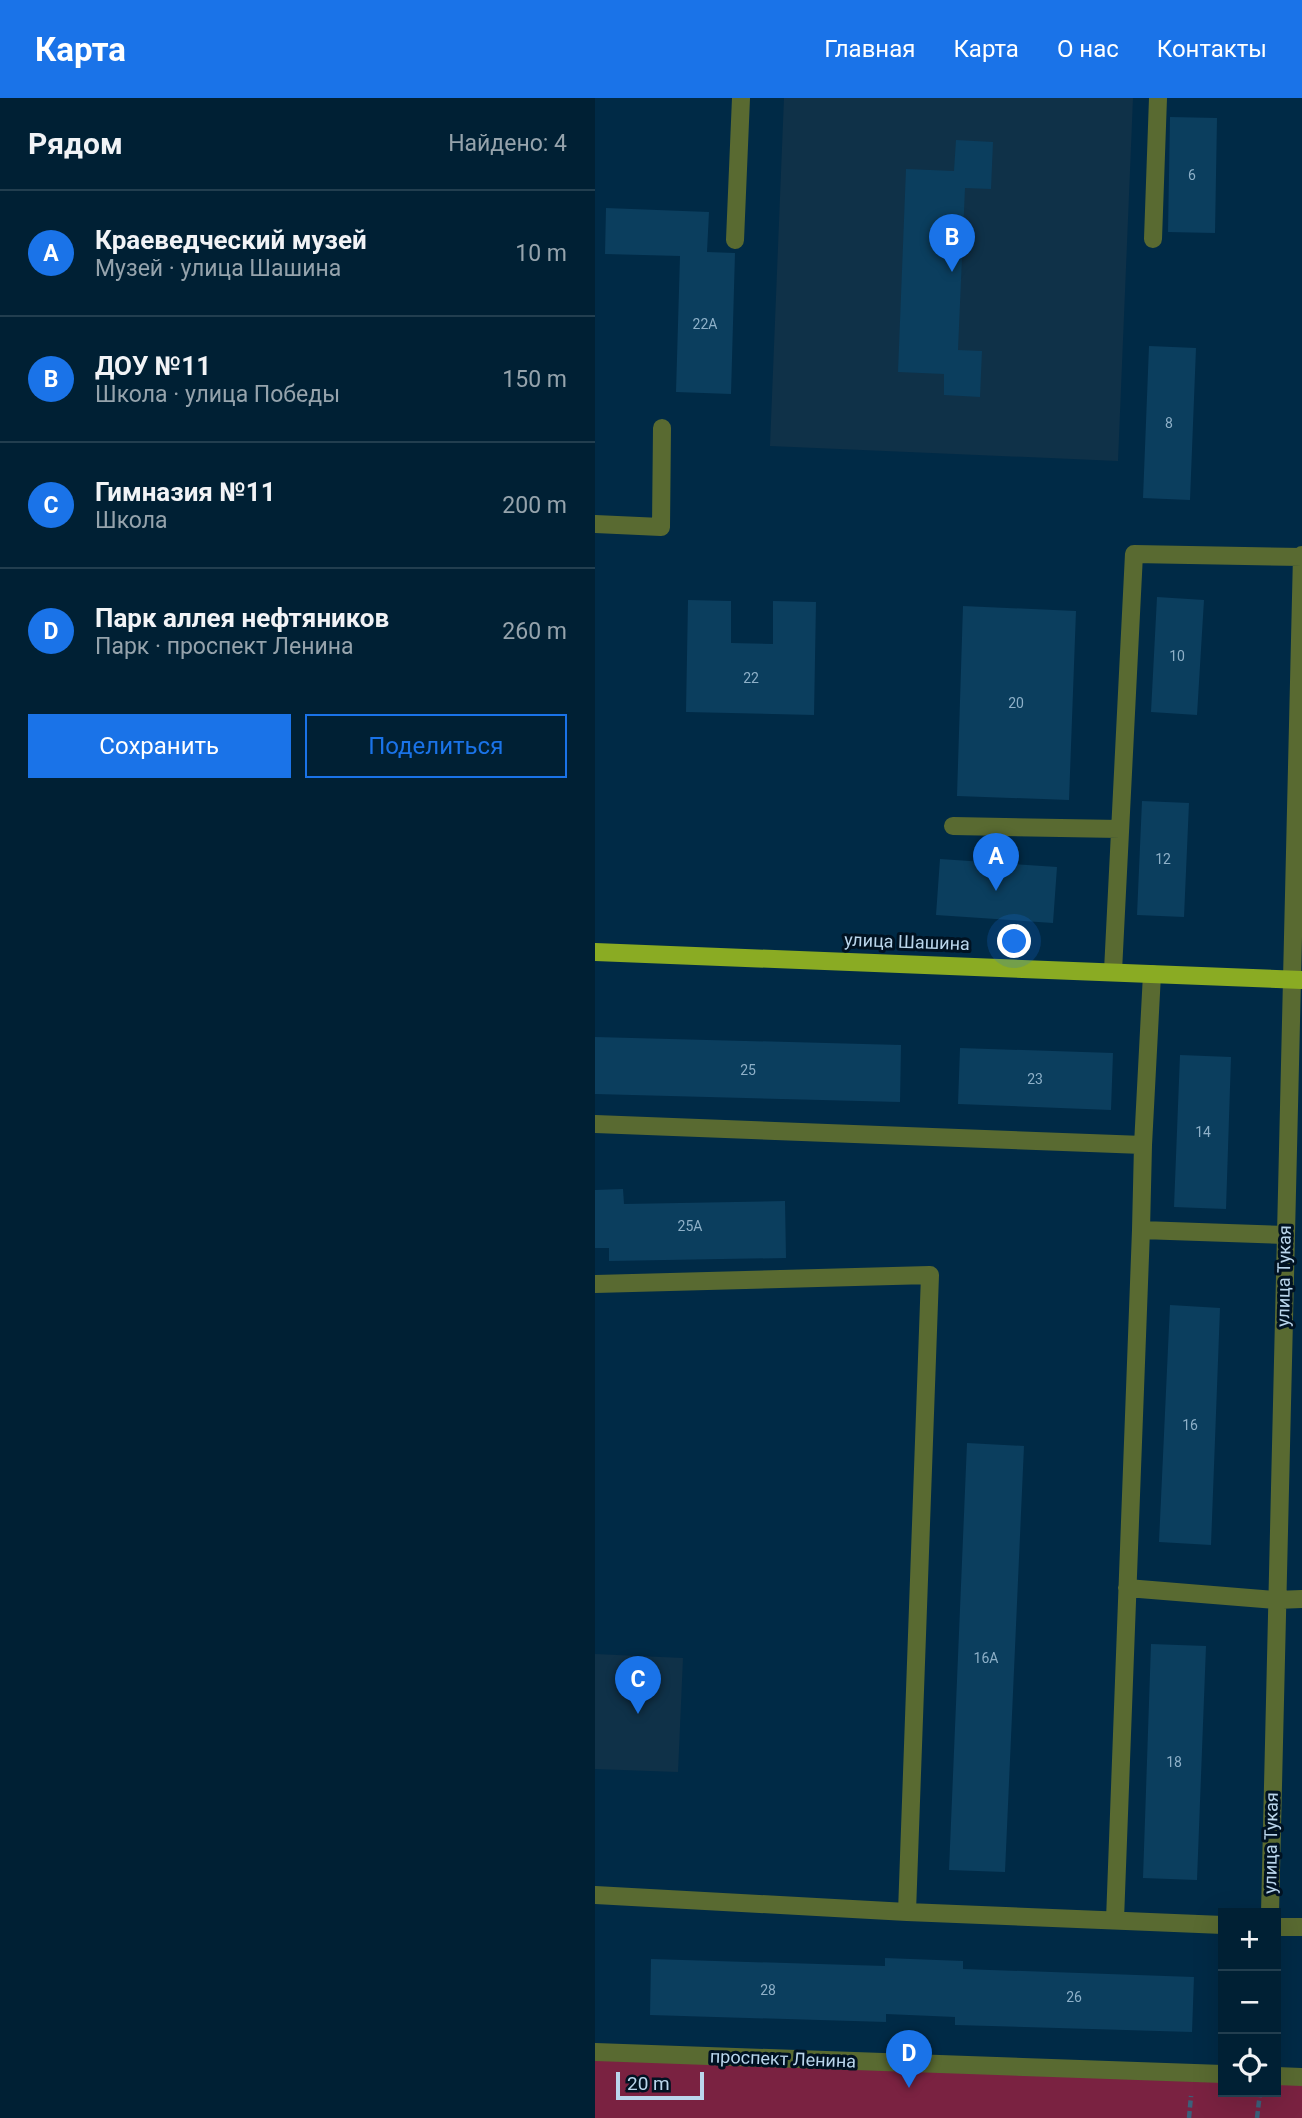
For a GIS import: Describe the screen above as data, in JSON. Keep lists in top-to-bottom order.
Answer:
{
  "streets": {
    "main road": ["улица Шашина"],
    "street": ["улица Тукая", "проспект Ленина"]
  },
  "crossings": [
    ["улица Шашина", "улица Тукая"]
  ],
  "house_numbers": [
    "6",
    "22А",
    "8",
    "10",
    "22",
    "20",
    "12",
    "25",
    "23",
    "14",
    "25А",
    "16",
    "16А",
    "18",
    "28",
    "26"
  ],
  "scale_bar": "20 m",
  "page": {
    "header": "Карта",
    "nav": [
      "Главная",
      "Карта",
      "О нас",
      "Контакты"
    ],
    "heading": ["Рядом", "Найдено: 4"],
    "list": [
      {
        "mark": "A",
        "name": "Краеведческий музей",
        "note": "Музей · улица Шашина",
        "value": "10 m"
      },
      {
        "mark": "B",
        "name": "ДОУ №11",
        "note": "Школа · улица Победы",
        "value": "150 m"
      },
      {
        "mark": "C",
        "name": "Гимназия №11",
        "note": "Школа",
        "value": "200 m"
      },
      {
        "mark": "D",
        "name": "Парк аллея нефтяников",
        "note": "Парк · проспект Ленина",
        "value": "260 m"
      }
    ],
    "pins": [
      "B",
      "A",
      "C",
      "D"
    ],
    "buttons": ["Сохранить", "Поделиться"],
    "map_buttons": ["+", "−"],
    "scale": "20 m"
  }
}
